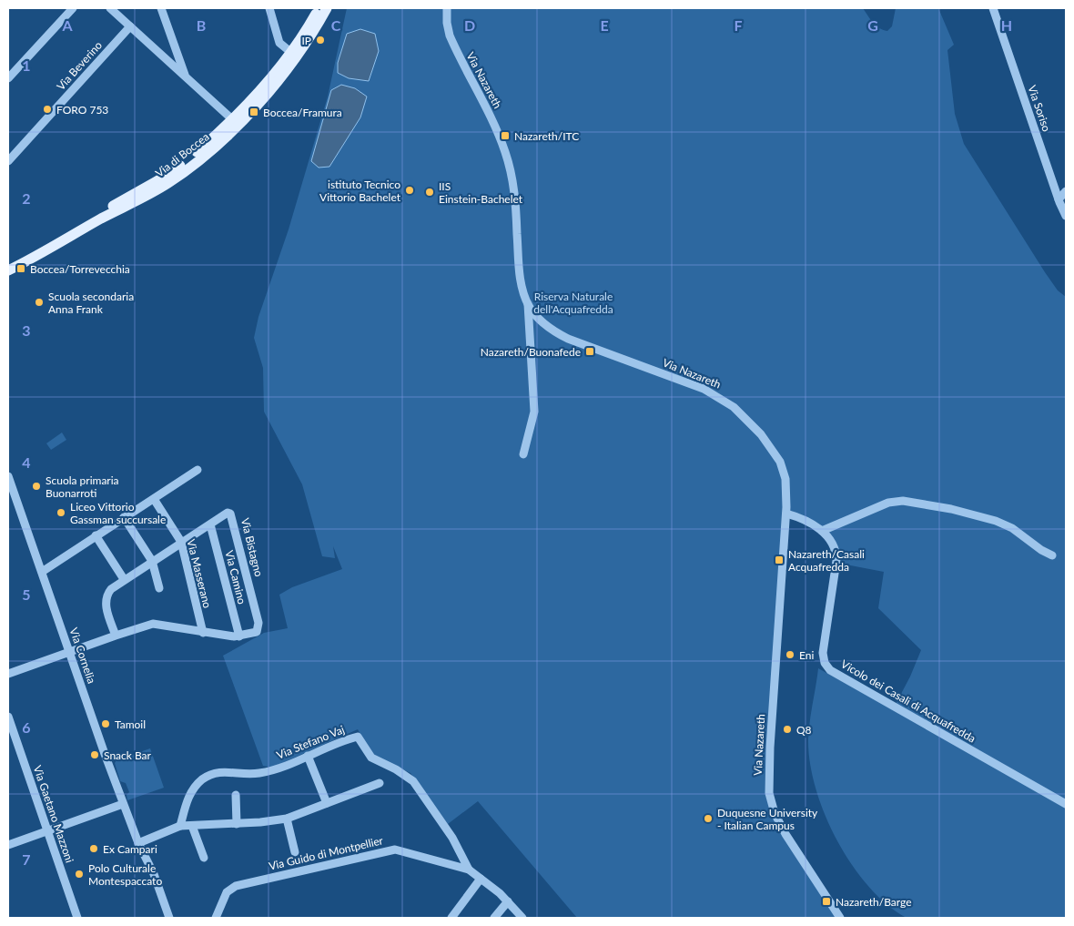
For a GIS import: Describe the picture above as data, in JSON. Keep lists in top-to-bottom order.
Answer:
{
  "streets": {
    "main road": ["Via di Boccea"],
    "street": [
      "Via Beverino",
      "Via Nazareth",
      "Via Soriso",
      "Via Bistagno",
      "Via Masserano",
      "Via Camino",
      "Via Cornelia",
      "Vicolo dei Casali di Acquafredda",
      "Via Stefano Vaj",
      "Via Gaetano Mazzoni",
      "Via Guido di Montpellier"
    ]
  },
  "crossings": [
    ["Via Nazareth", "Vicolo dei Casali di Acquafredda"],
    ["Via Bistagno", "Via Masserano"],
    ["Via Bistagno", "Via Camino"],
    ["Via Bistagno", "Via Cornelia"],
    ["Via Stefano Vaj", "Via Guido di Montpellier"]
  ],
  "parks": ["Riserva Naturale dell'Acquafredda"],
  "places": {
    "other": [
      "IP",
      "FORO 753",
      "istituto Tecnico Vittorio Bachelet",
      "IIS Einstein-Bachelet",
      "Scuola secondaria Anna Frank",
      "Scuola primaria Buonarroti",
      "Liceo Vittorio Gassman succursale",
      "Eni",
      "Tamoil",
      "Q8",
      "Snack Bar",
      "Duquesne University - Italian Campus",
      "Ex Campari",
      "Polo Culturale Montespaccato"
    ],
    "transit": [
      "Boccea/Framura",
      "Nazareth/ITC",
      "Boccea/Torrevecchia",
      "Nazareth/Buonafede",
      "Nazareth/Casali Acquafredda",
      "Nazareth/Barge"
    ]
  },
  "grid": {
    "columns": [
      "A",
      "B",
      "C",
      "D",
      "E",
      "F",
      "G",
      "H"
    ],
    "rows": [
      "1",
      "2",
      "3",
      "4",
      "5",
      "6",
      "7"
    ]
  }
}
